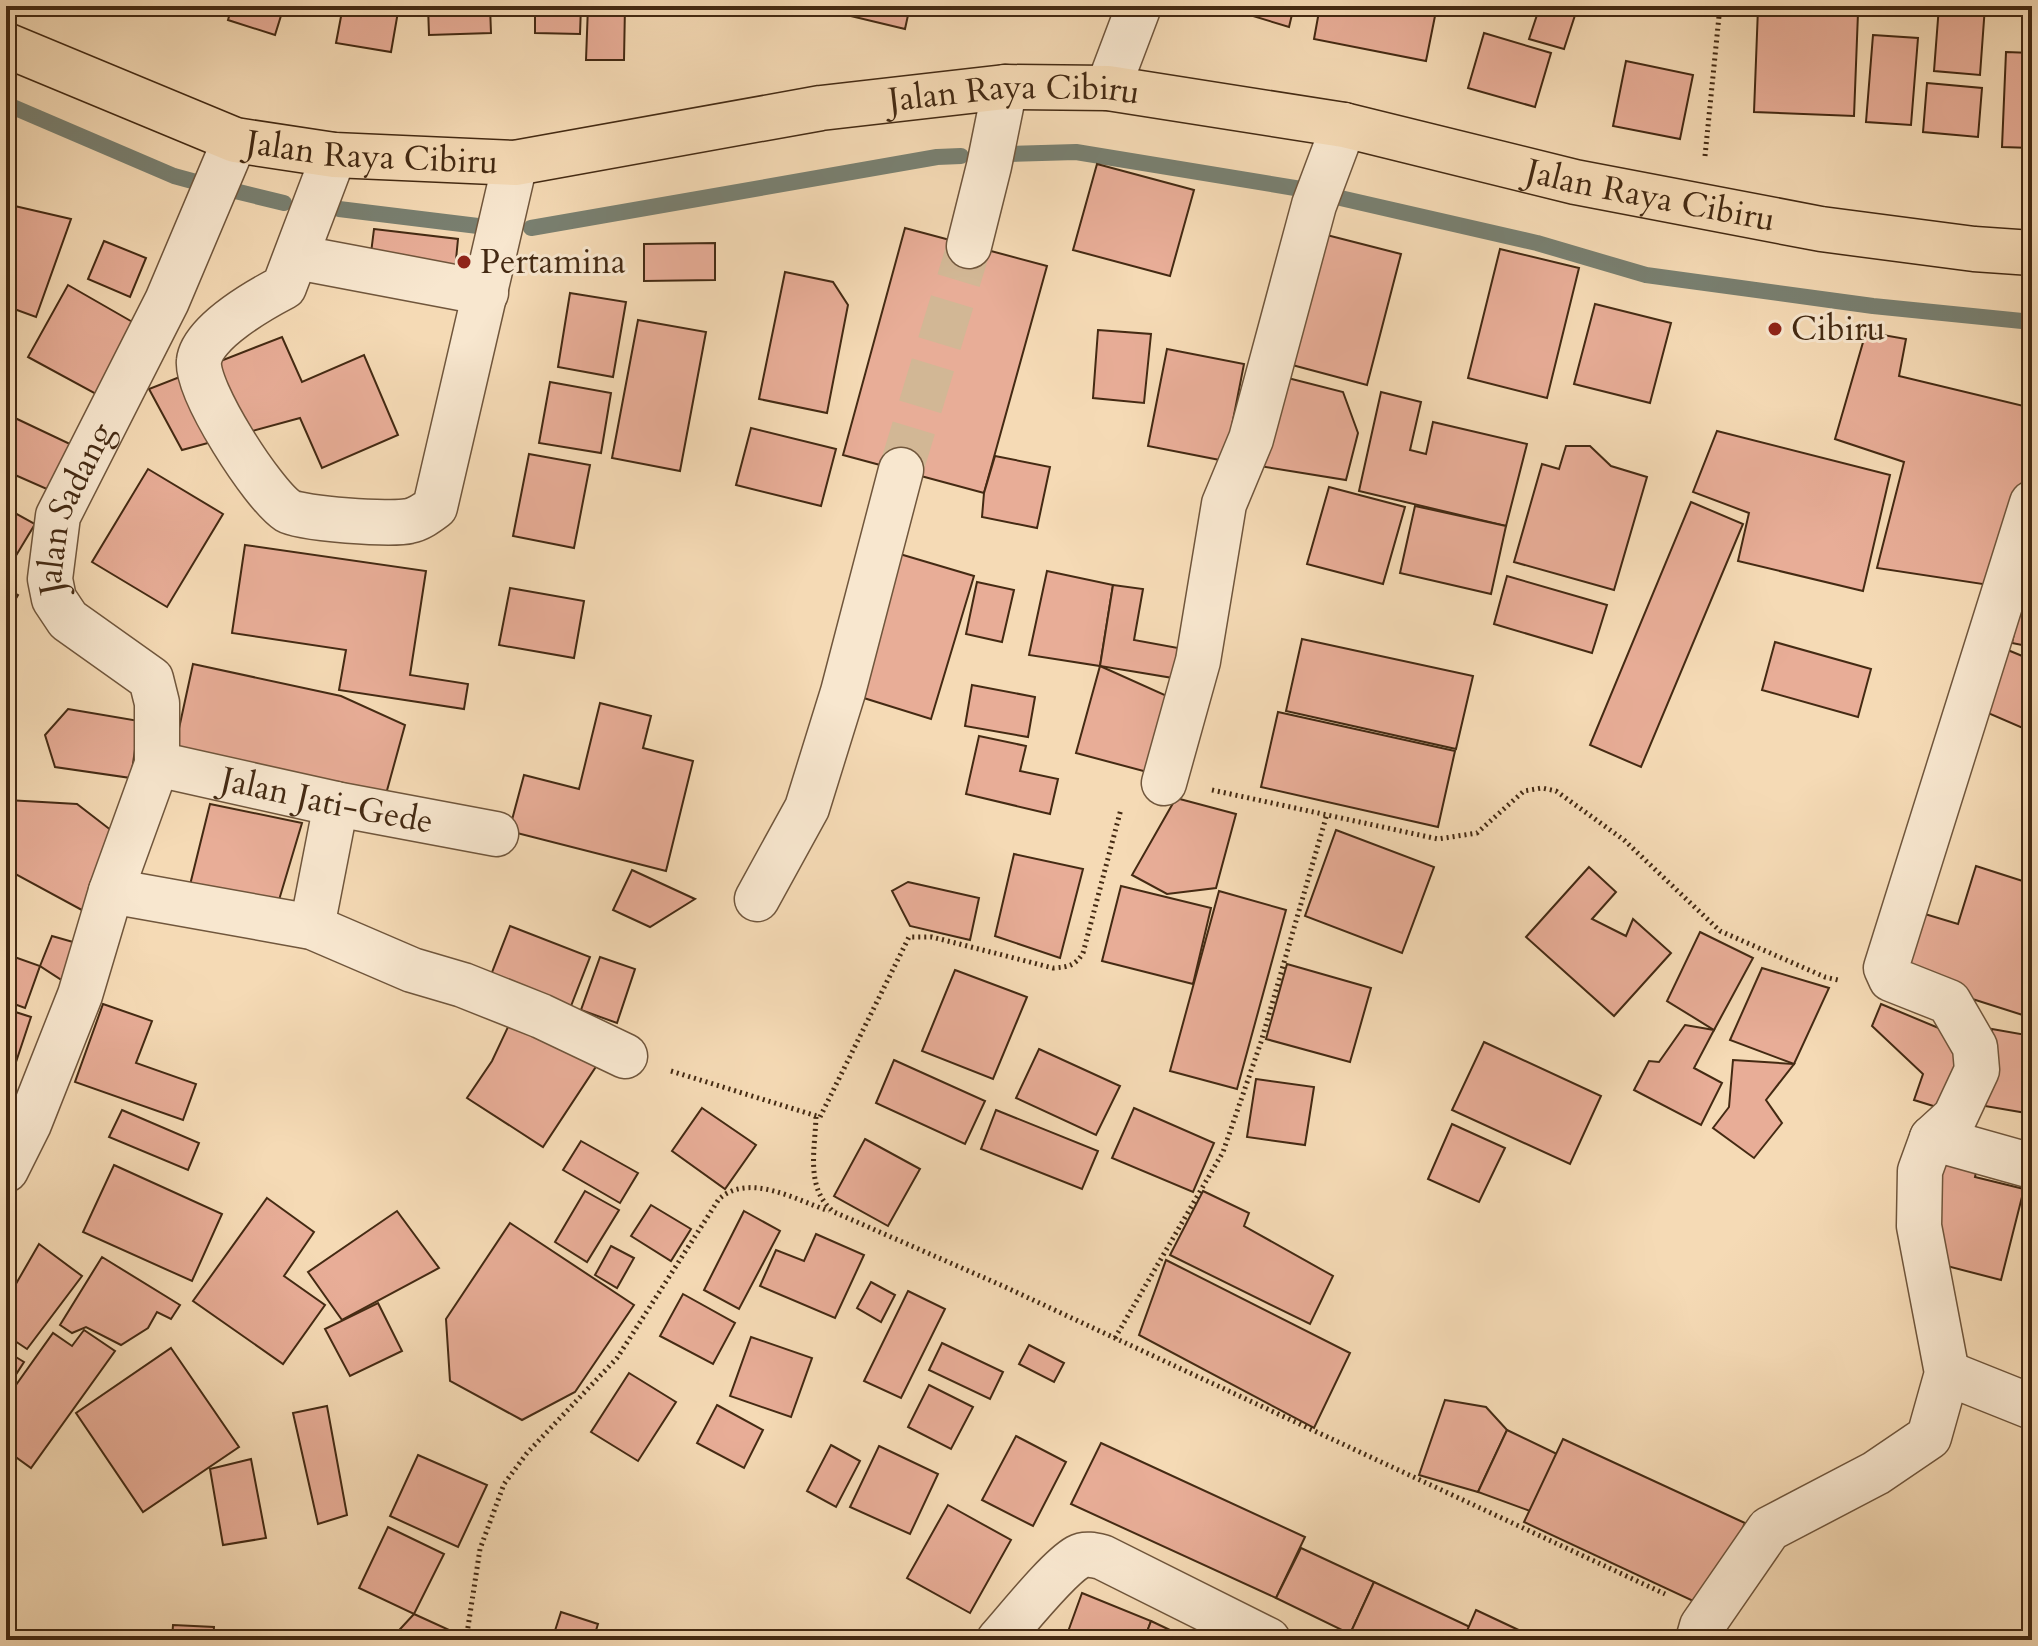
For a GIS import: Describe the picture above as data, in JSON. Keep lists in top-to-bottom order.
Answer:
{
  "streets": {
    "highway": ["Jalan Raya Cibiru"],
    "street": ["Jalan Sadang", "Jalan Jati-Gede"]
  },
  "crossings": [
    ["Jalan Raya Cibiru", "Jalan Sadang"],
    ["Jalan Sadang", "Jalan Jati-Gede"]
  ],
  "places": ["Pertamina", "Cibiru"]
}
